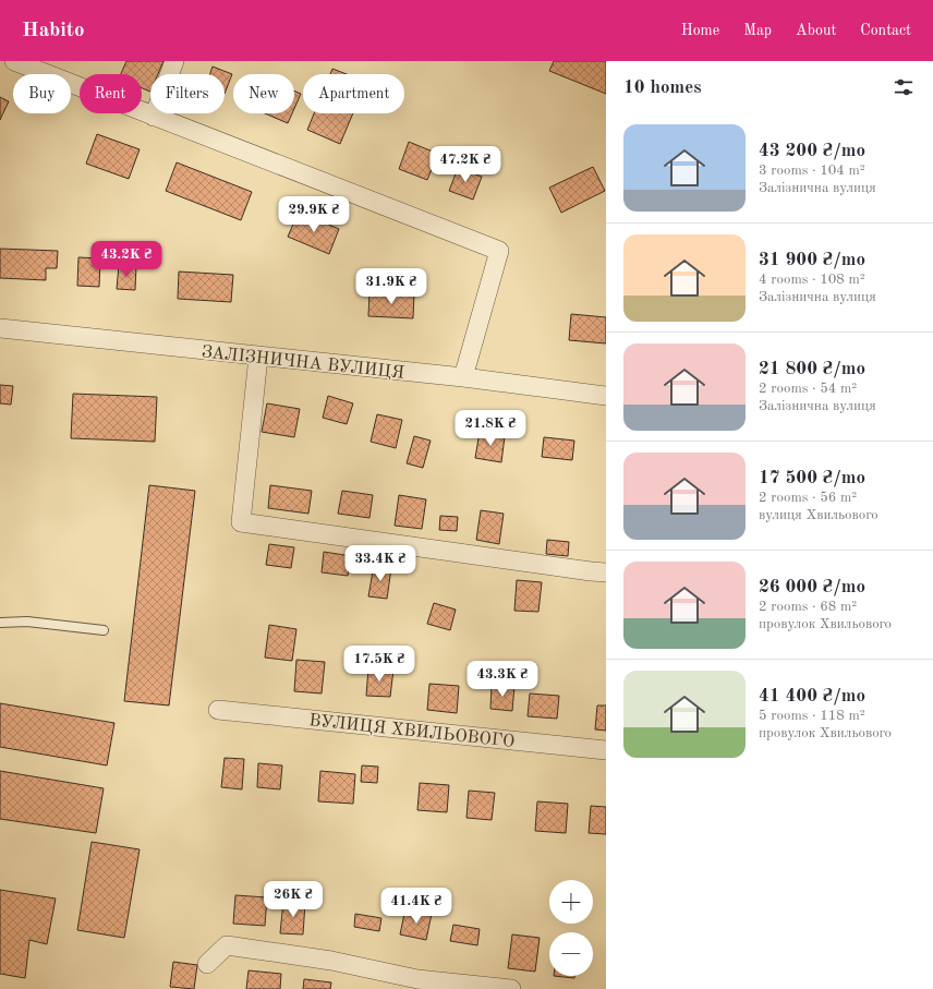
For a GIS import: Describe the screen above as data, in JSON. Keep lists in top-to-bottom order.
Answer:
{
  "streets": {
    "street": ["ЗАЛІЗНИЧНА ВУЛИЦЯ", "ВУЛИЦЯ ХВИЛЬОВОГО"]
  },
  "page": {
    "header": "Habito",
    "nav": [
      "Home",
      "Map",
      "About",
      "Contact"
    ],
    "heading": "10 homes",
    "chip": [
      "Buy",
      "Rent",
      "Filters",
      "New",
      "Apartment"
    ],
    "list": [
      {
        "name": "43 200 ₴/mo",
        "note": "3 rooms · 104 m² · Залізнична вулиця"
      },
      {
        "name": "31 900 ₴/mo",
        "note": "4 rooms · 108 m² · Залізнична вулиця"
      },
      {
        "name": "21 800 ₴/mo",
        "note": "2 rooms · 54 m² · Залізнична вулиця"
      },
      {
        "name": "17 500 ₴/mo",
        "note": "2 rooms · 56 m² · вулиця Хвильового"
      },
      {
        "name": "26 000 ₴/mo",
        "note": "2 rooms · 68 m² · провулок Хвильового"
      },
      {
        "name": "41 400 ₴/mo",
        "note": "5 rooms · 118 m² · провулок Хвильового"
      }
    ],
    "price": [
      "47.2K ₴",
      "29.9K ₴",
      "43.2K ₴",
      "31.9K ₴",
      "21.8K ₴",
      "33.4K ₴",
      "17.5K ₴",
      "43.3K ₴",
      "26K ₴",
      "41.4K ₴"
    ],
    "map_buttons": ["+", "−"]
  }
}
